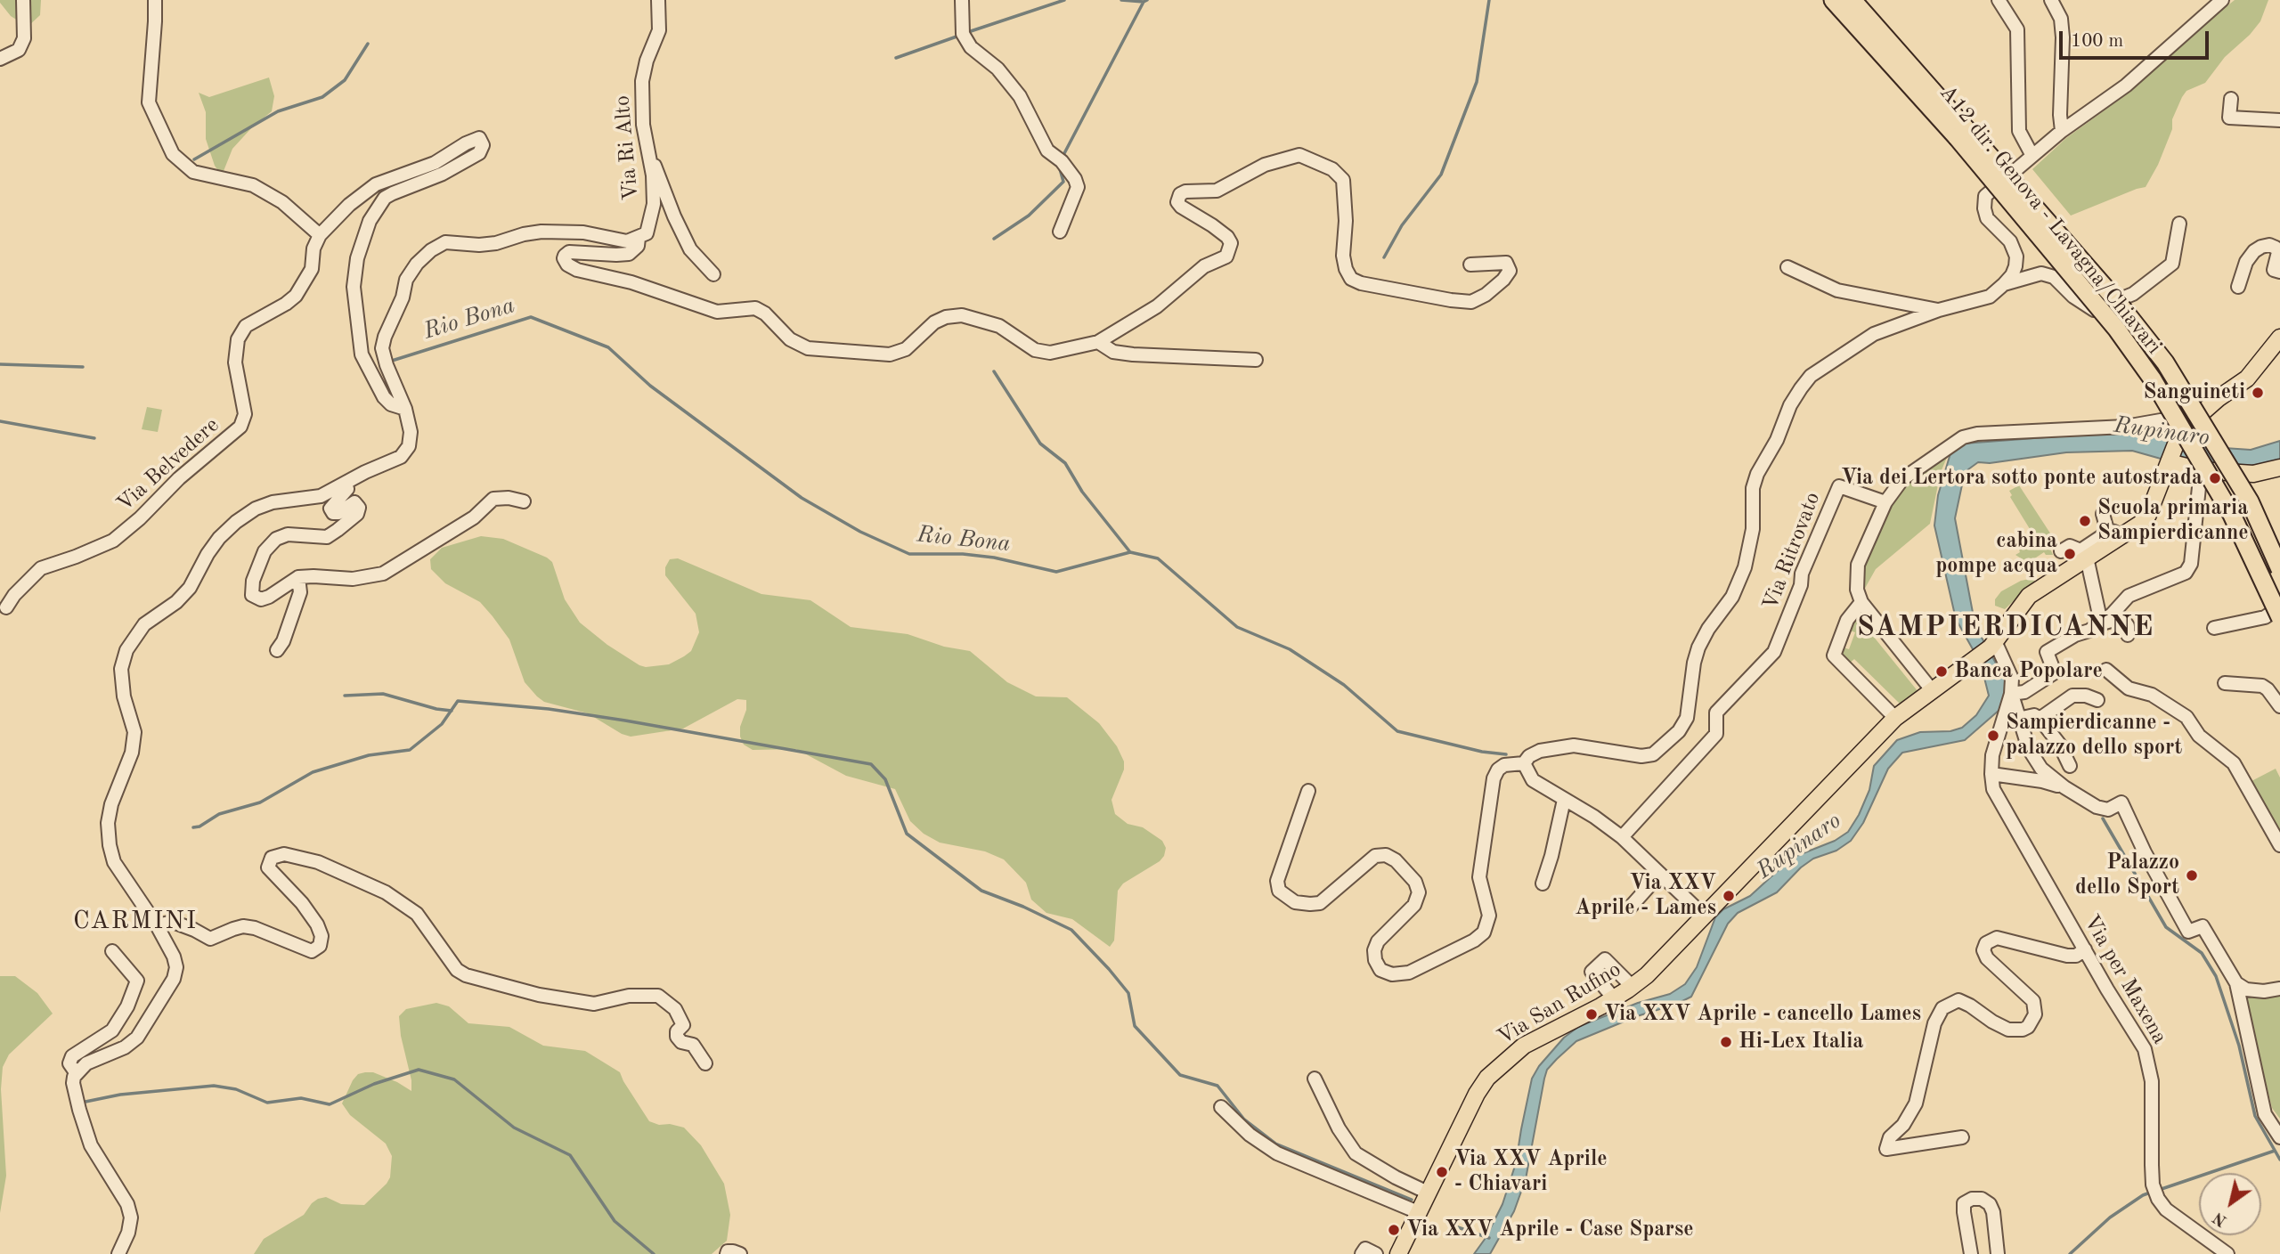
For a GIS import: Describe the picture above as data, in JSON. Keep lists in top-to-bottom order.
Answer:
{
  "streets": {
    "highway": ["A12 dir. Genova - Lavagna/Chiavari"],
    "main road": ["Via San Rufino"],
    "street": [
      "Via Ri Alto",
      "Via Belvedere",
      "Via Ritrovato",
      "Via per Maxena"
    ]
  },
  "crossings": [
    ["Via per Maxena", "Via San Rufino"]
  ],
  "districts": ["SAMPIERDICANNE", "CARMINI"],
  "water": ["Rio Bona", "Rupinaro"],
  "places": [
    "Sanguineti",
    "Via dei Lertora sotto ponte autostrada",
    "Scuola primaria Sampierdicanne",
    "cabina pompe acqua",
    "Banca Popolare",
    "Sampierdicanne - palazzo dello sport",
    "Palazzo dello Sport",
    "Via XXV Aprile - Lames",
    "Via XXV Aprile - cancello Lames",
    "Hi-Lex Italia",
    "Via XXV Aprile - Chiavari",
    "Via XXV Aprile - Case Sparse"
  ],
  "scale_bar": "100 m",
  "north": "bottom left"
}
